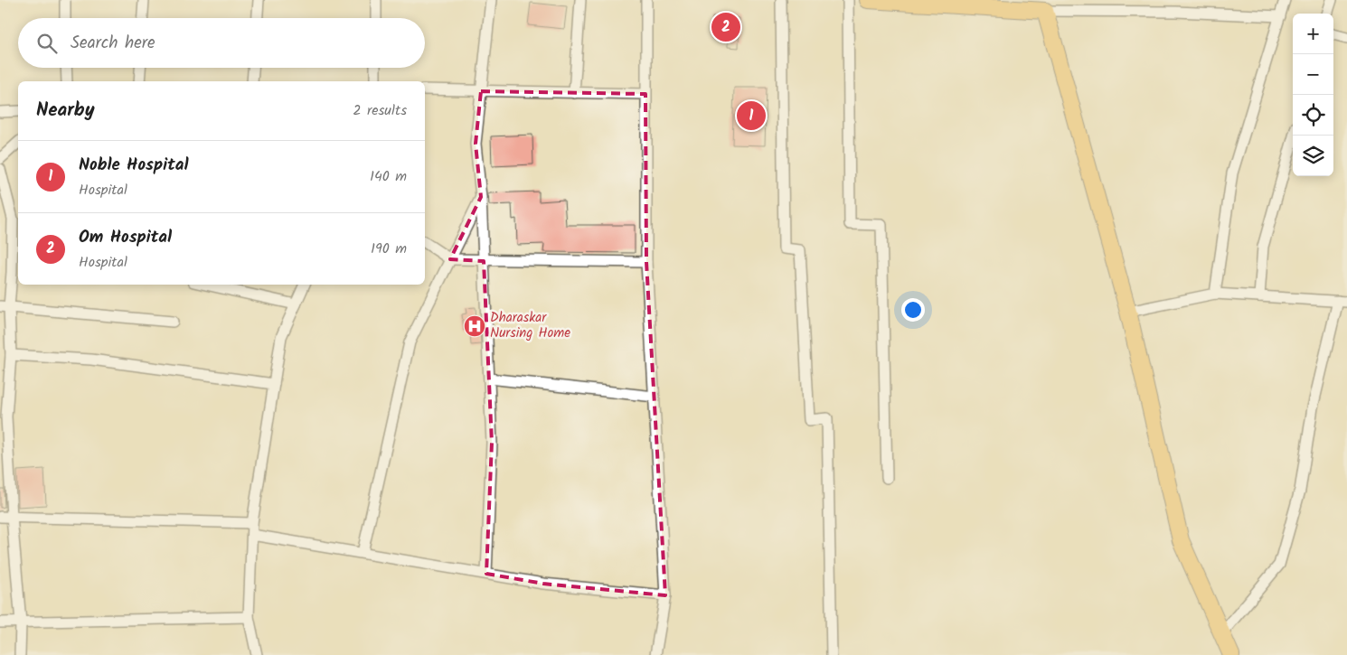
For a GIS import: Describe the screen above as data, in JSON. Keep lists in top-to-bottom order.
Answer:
{
  "places": {
    "hospital": ["Dharaskar Nursing Home"]
  },
  "page": {
    "pins": ["2", "1"],
    "map_buttons": ["+", "−"],
    "search": "Search here",
    "heading": ["Nearby", "2 results"],
    "list": [
      {
        "mark": "1",
        "name": "Noble Hospital",
        "note": "Hospital",
        "value": "140 m"
      },
      {
        "mark": "2",
        "name": "Om Hospital",
        "note": "Hospital",
        "value": "190 m"
      }
    ]
  }
}
